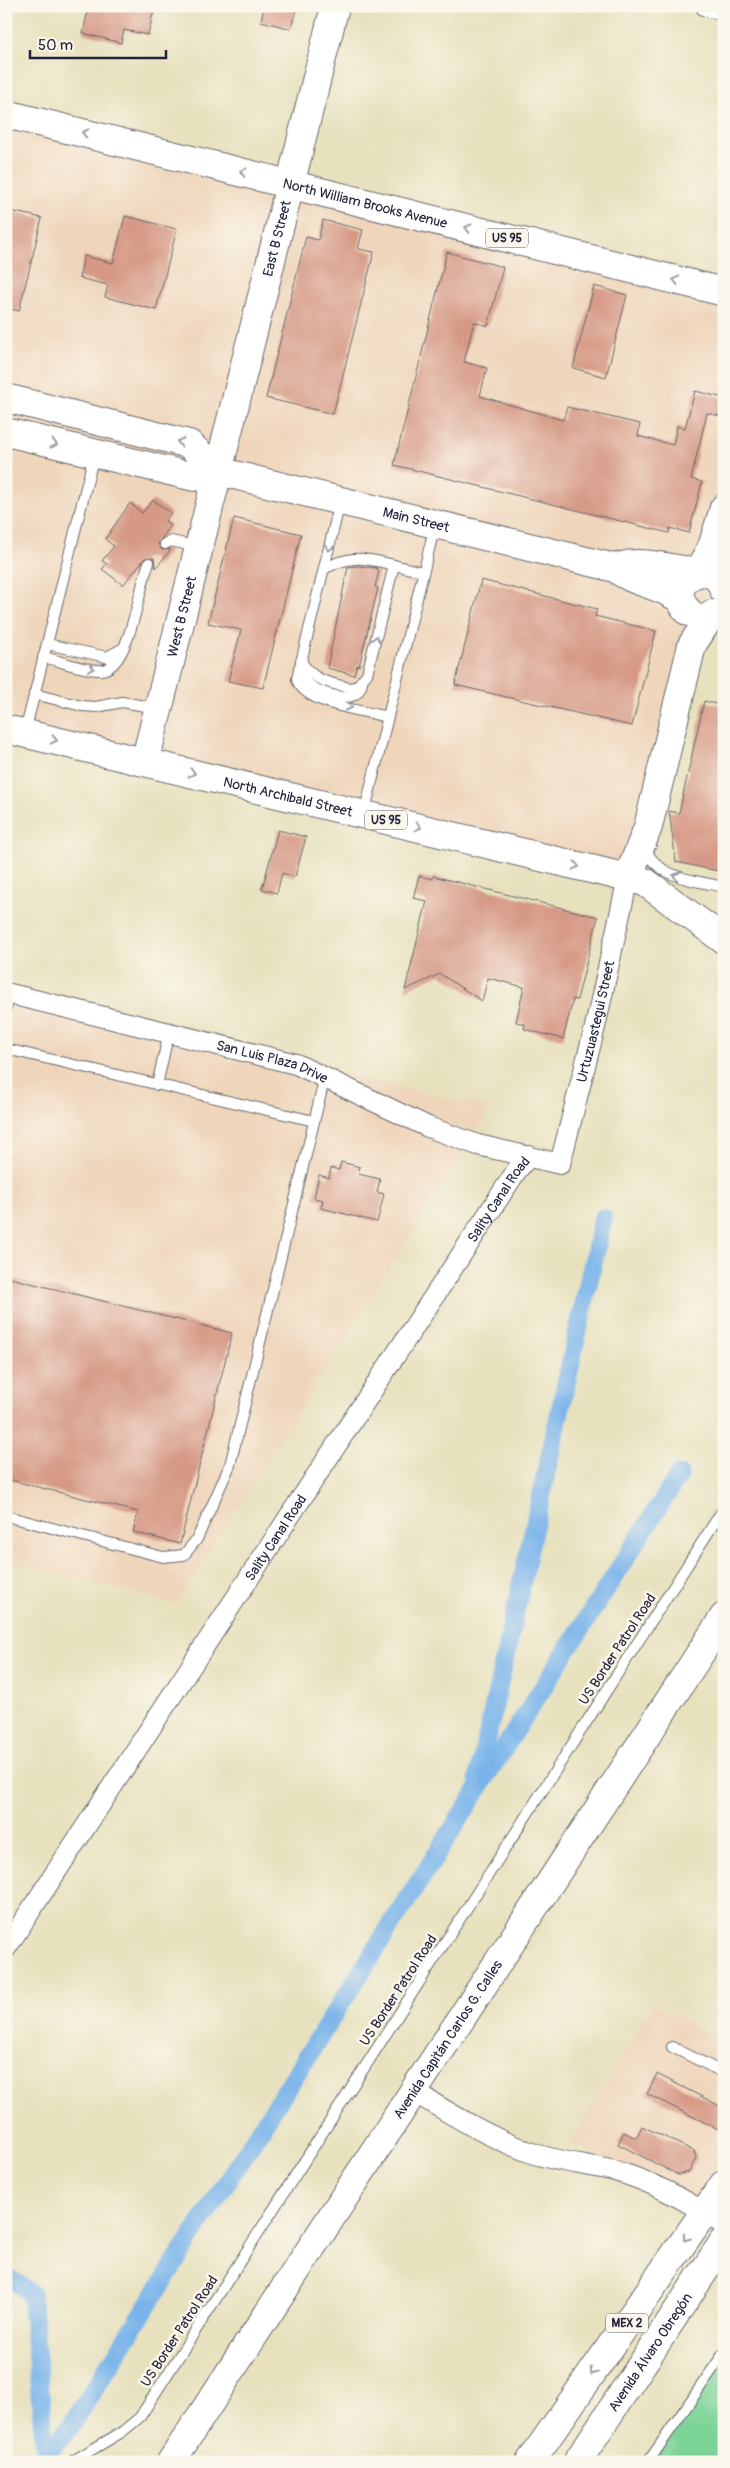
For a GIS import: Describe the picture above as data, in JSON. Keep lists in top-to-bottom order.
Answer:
{
  "streets": {
    "main road": [
      "North William Brooks Avenue",
      "East B Street",
      "US 95",
      "Main Street",
      "West B Street",
      "North Archibald Street",
      "Urtuzuastegui Street",
      "Avenida Capitán Carlos G. Calles",
      "MEX 2",
      "Avenida Álvaro Obregón"
    ],
    "street": ["San Luis Plaza Drive", "Sality Canal Road"],
    "lane": ["US Border Patrol Road"]
  },
  "crossings": [
    ["North William Brooks Avenue", "East B Street"],
    ["East B Street", "Main Street"],
    ["East B Street", "West B Street"],
    ["US 95", "North Archibald Street"],
    ["US 95", "Urtuzuastegui Street"],
    ["Main Street", "West B Street"],
    ["Main Street", "Urtuzuastegui Street"],
    ["West B Street", "North Archibald Street"],
    ["North Archibald Street", "Urtuzuastegui Street"],
    ["Urtuzuastegui Street", "Sality Canal Road"],
    ["San Luis Plaza Drive", "Sality Canal Road"]
  ],
  "one_way": ["North William Brooks Avenue", "North Archibald Street"],
  "scale_bar": "50 m"
}
